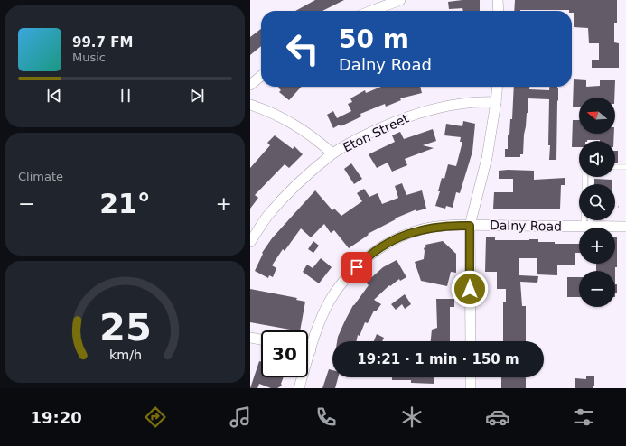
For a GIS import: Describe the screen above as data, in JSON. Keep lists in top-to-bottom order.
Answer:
{
  "streets": {
    "street": ["Eton Street", "Dalny Road"]
  },
  "north": "left",
  "page": {
    "turn": ["50 m", "Dalny Road"],
    "song": ["99.7 FM", "Music"],
    "map_buttons": ["+", "−"],
    "tile": "Climate",
    "heat": ["−", "21°", "+"],
    "limit": "30",
    "trip": "19:21 · 1 min · 150 m",
    "tabs": "19:20",
    "gauge": ["25", "km/h"]
  }
}
